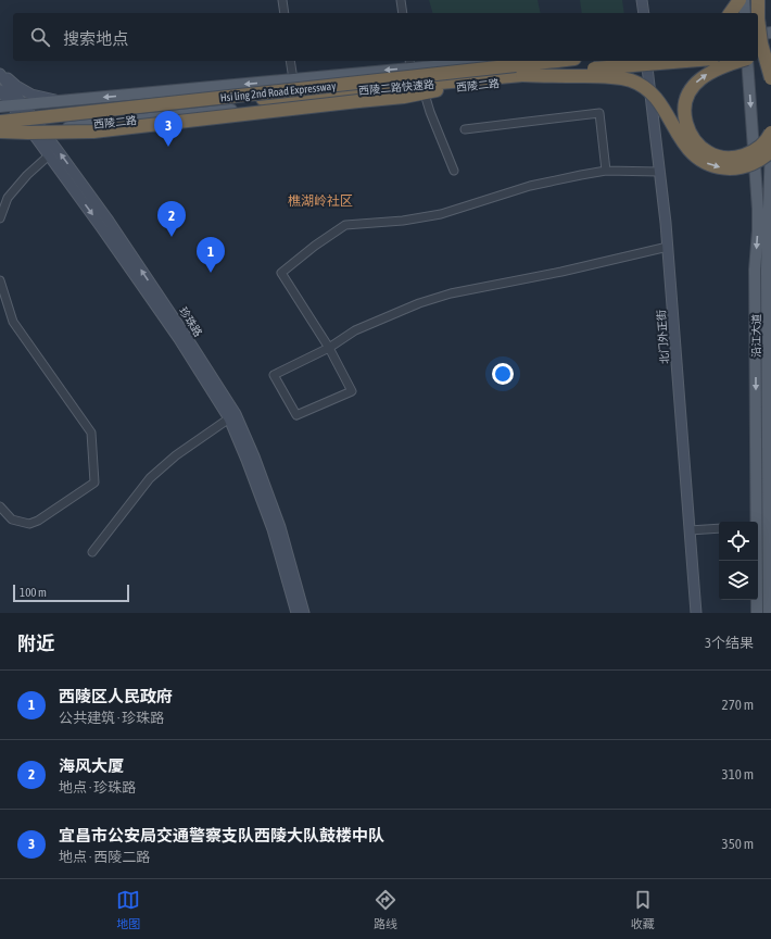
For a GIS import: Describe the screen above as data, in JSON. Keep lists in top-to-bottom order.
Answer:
{
  "streets": {
    "highway": ["西陵二路快速路", "Hsi ling 2nd Road Expressway"],
    "main road": [
      "西陵二路",
      "珍珠路",
      "沿江大道",
      "北门外正街"
    ]
  },
  "crossings": [
    ["西陵二路", "珍珠路"],
    ["西陵二路", "北门外正街"]
  ],
  "districts": ["樵湖岭社区"],
  "scale_bar": "100 m",
  "page": {
    "search": "搜索地点",
    "pins": ["3", "2", "1"],
    "scale": "100 m",
    "heading": ["附近", "3个结果"],
    "list": [
      {
        "mark": "1",
        "name": "西陵区人民政府",
        "note": "公共建筑 · 珍珠路",
        "value": "270 m"
      },
      {
        "mark": "2",
        "name": "海风大厦",
        "note": "地点 · 珍珠路",
        "value": "310 m"
      },
      {
        "mark": "3",
        "name": "宜昌市公安局交通警察支队西陵大队鼓楼中队",
        "note": "地点 · 西陵二路",
        "value": "350 m"
      }
    ],
    "nav": ["地图", "路线", "收藏"]
  }
}
